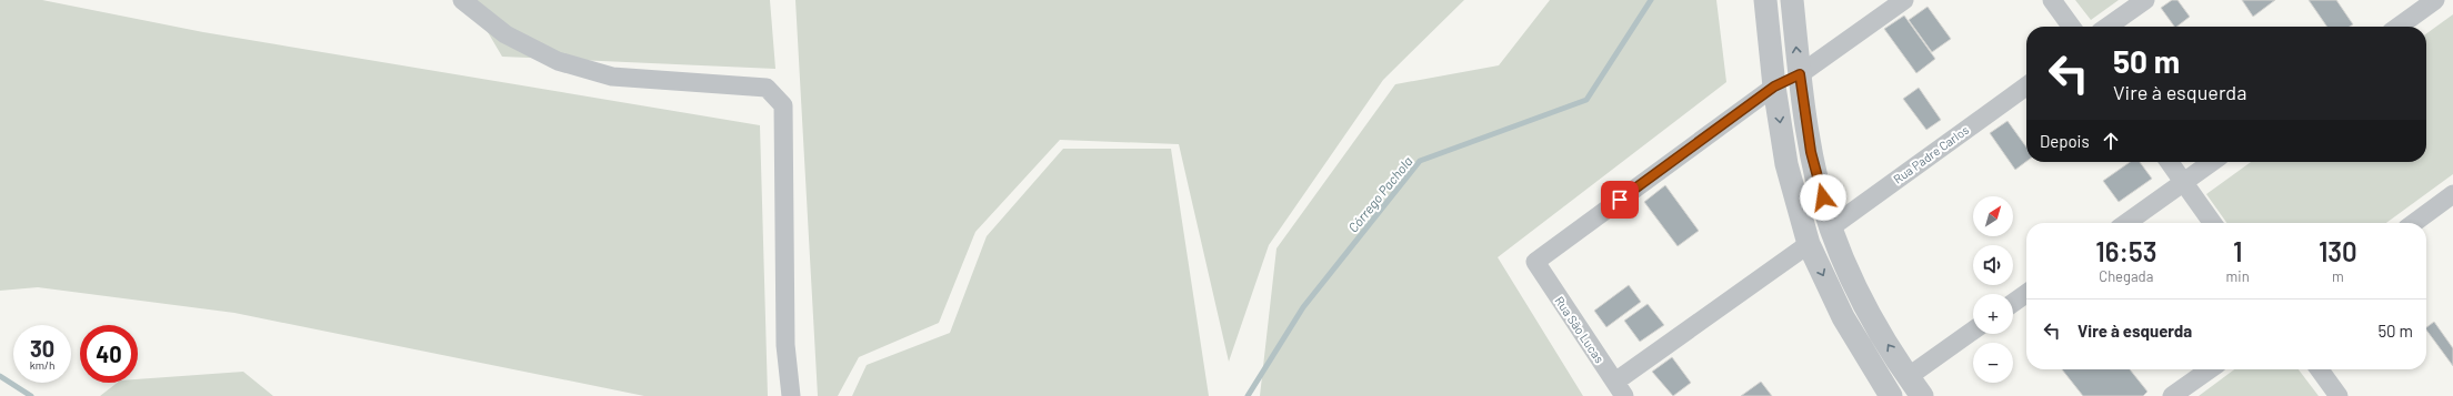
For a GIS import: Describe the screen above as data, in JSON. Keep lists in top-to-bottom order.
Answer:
{
  "streets": {
    "street": ["Rua Padre Carlos", "Rua São Lucas"]
  },
  "water": ["Córrego Pachola"],
  "north": "top right",
  "page": {
    "turn": ["50 m", "Vire à esquerda"],
    "then": "Depois",
    "map_buttons": ["+", "−"],
    "eta": [
      "16:53",
      "Chegada",
      "1",
      "min",
      "130",
      "m"
    ],
    "list": [
      {
        "name": "Vire à esquerda",
        "value": "50 m"
      }
    ],
    "speed": "30 km/h",
    "limit": "40"
  }
}
